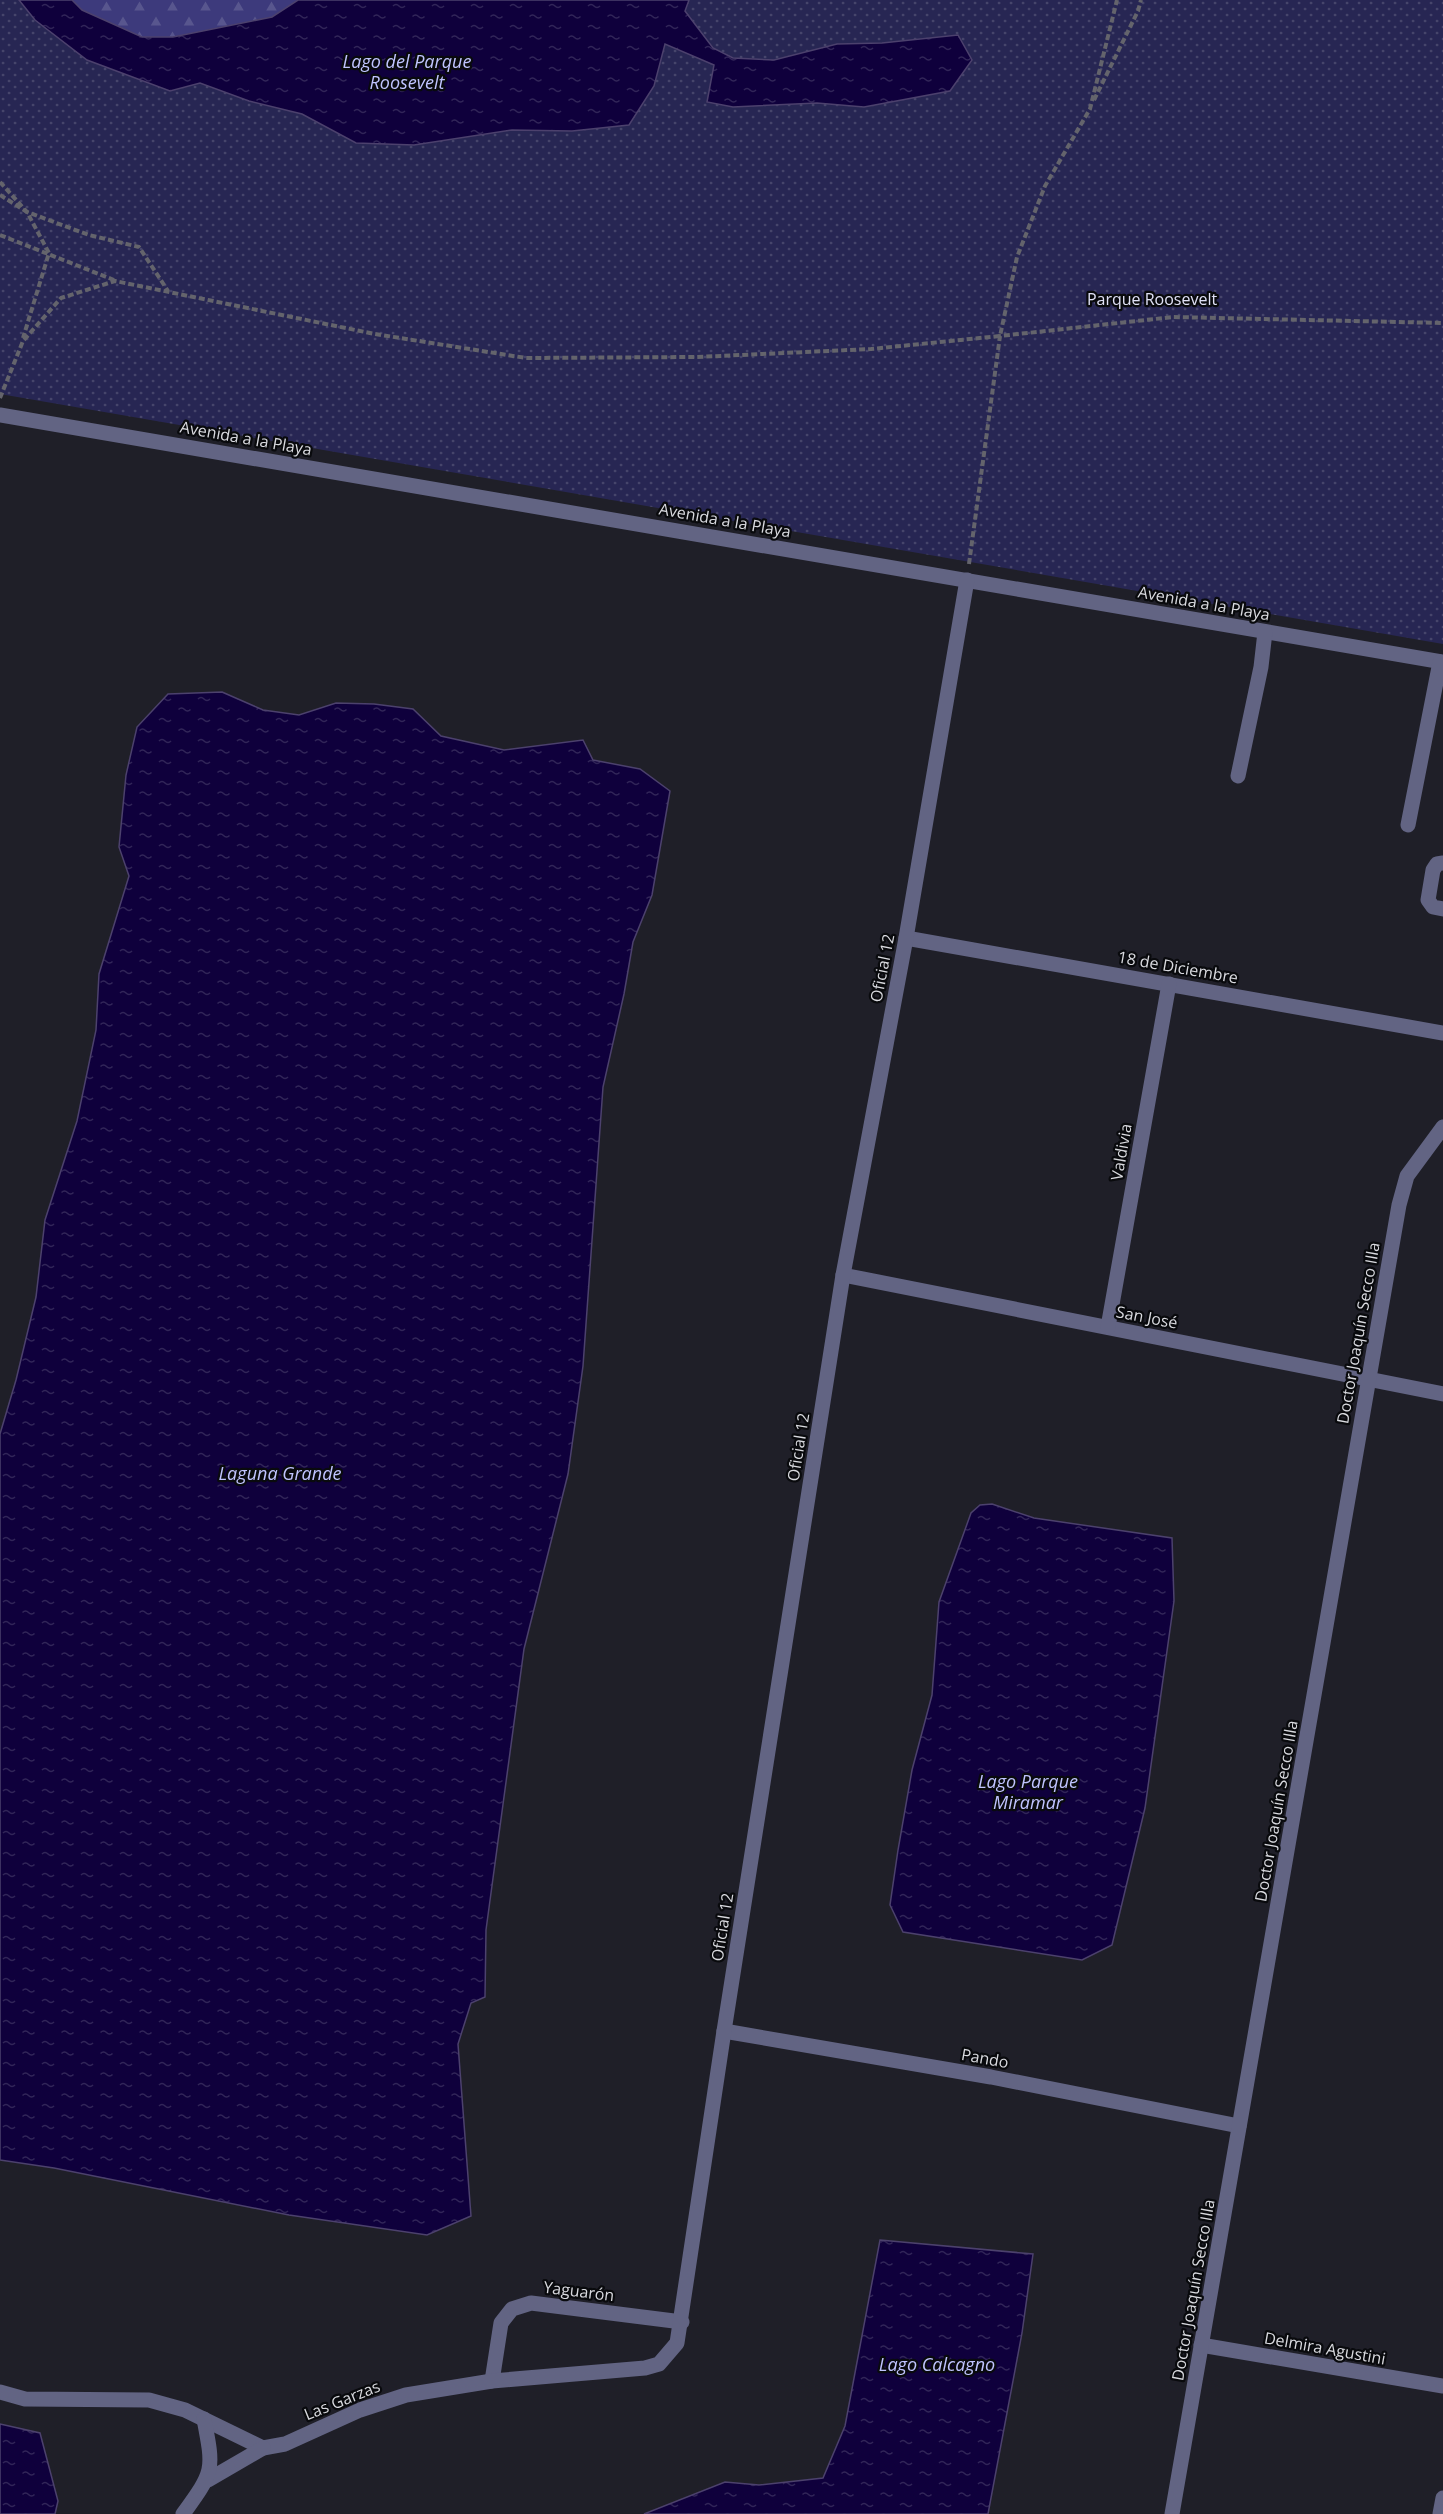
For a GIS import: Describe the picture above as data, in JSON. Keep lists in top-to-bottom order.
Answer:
{
  "streets": {
    "street": [
      "Avenida a la Playa",
      "18 de Diciembre",
      "Oficial 12",
      "Valdivia",
      "San José",
      "Doctor Joaquín Secco Illa",
      "Pando",
      "Yaguarón",
      "Delmira Agustini",
      "Las Garzas"
    ]
  },
  "crossings": [
    ["Avenida a la Playa", "Oficial 12"],
    ["18 de Diciembre", "Oficial 12"],
    ["18 de Diciembre", "Valdivia"],
    ["Oficial 12", "San José"],
    ["Oficial 12", "Pando"],
    ["Oficial 12", "Yaguarón"],
    ["Oficial 12", "Las Garzas"],
    ["Valdivia", "San José"],
    ["San José", "Doctor Joaquín Secco Illa"],
    ["Doctor Joaquín Secco Illa", "Pando"],
    ["Doctor Joaquín Secco Illa", "Delmira Agustini"],
    ["Yaguarón", "Las Garzas"]
  ],
  "water": [
    "Lago del Parque Roosevelt",
    "Laguna Grande",
    "Lago Parque Miramar",
    "Lago Calcagno"
  ],
  "parks": ["Parque Roosevelt"]
}
